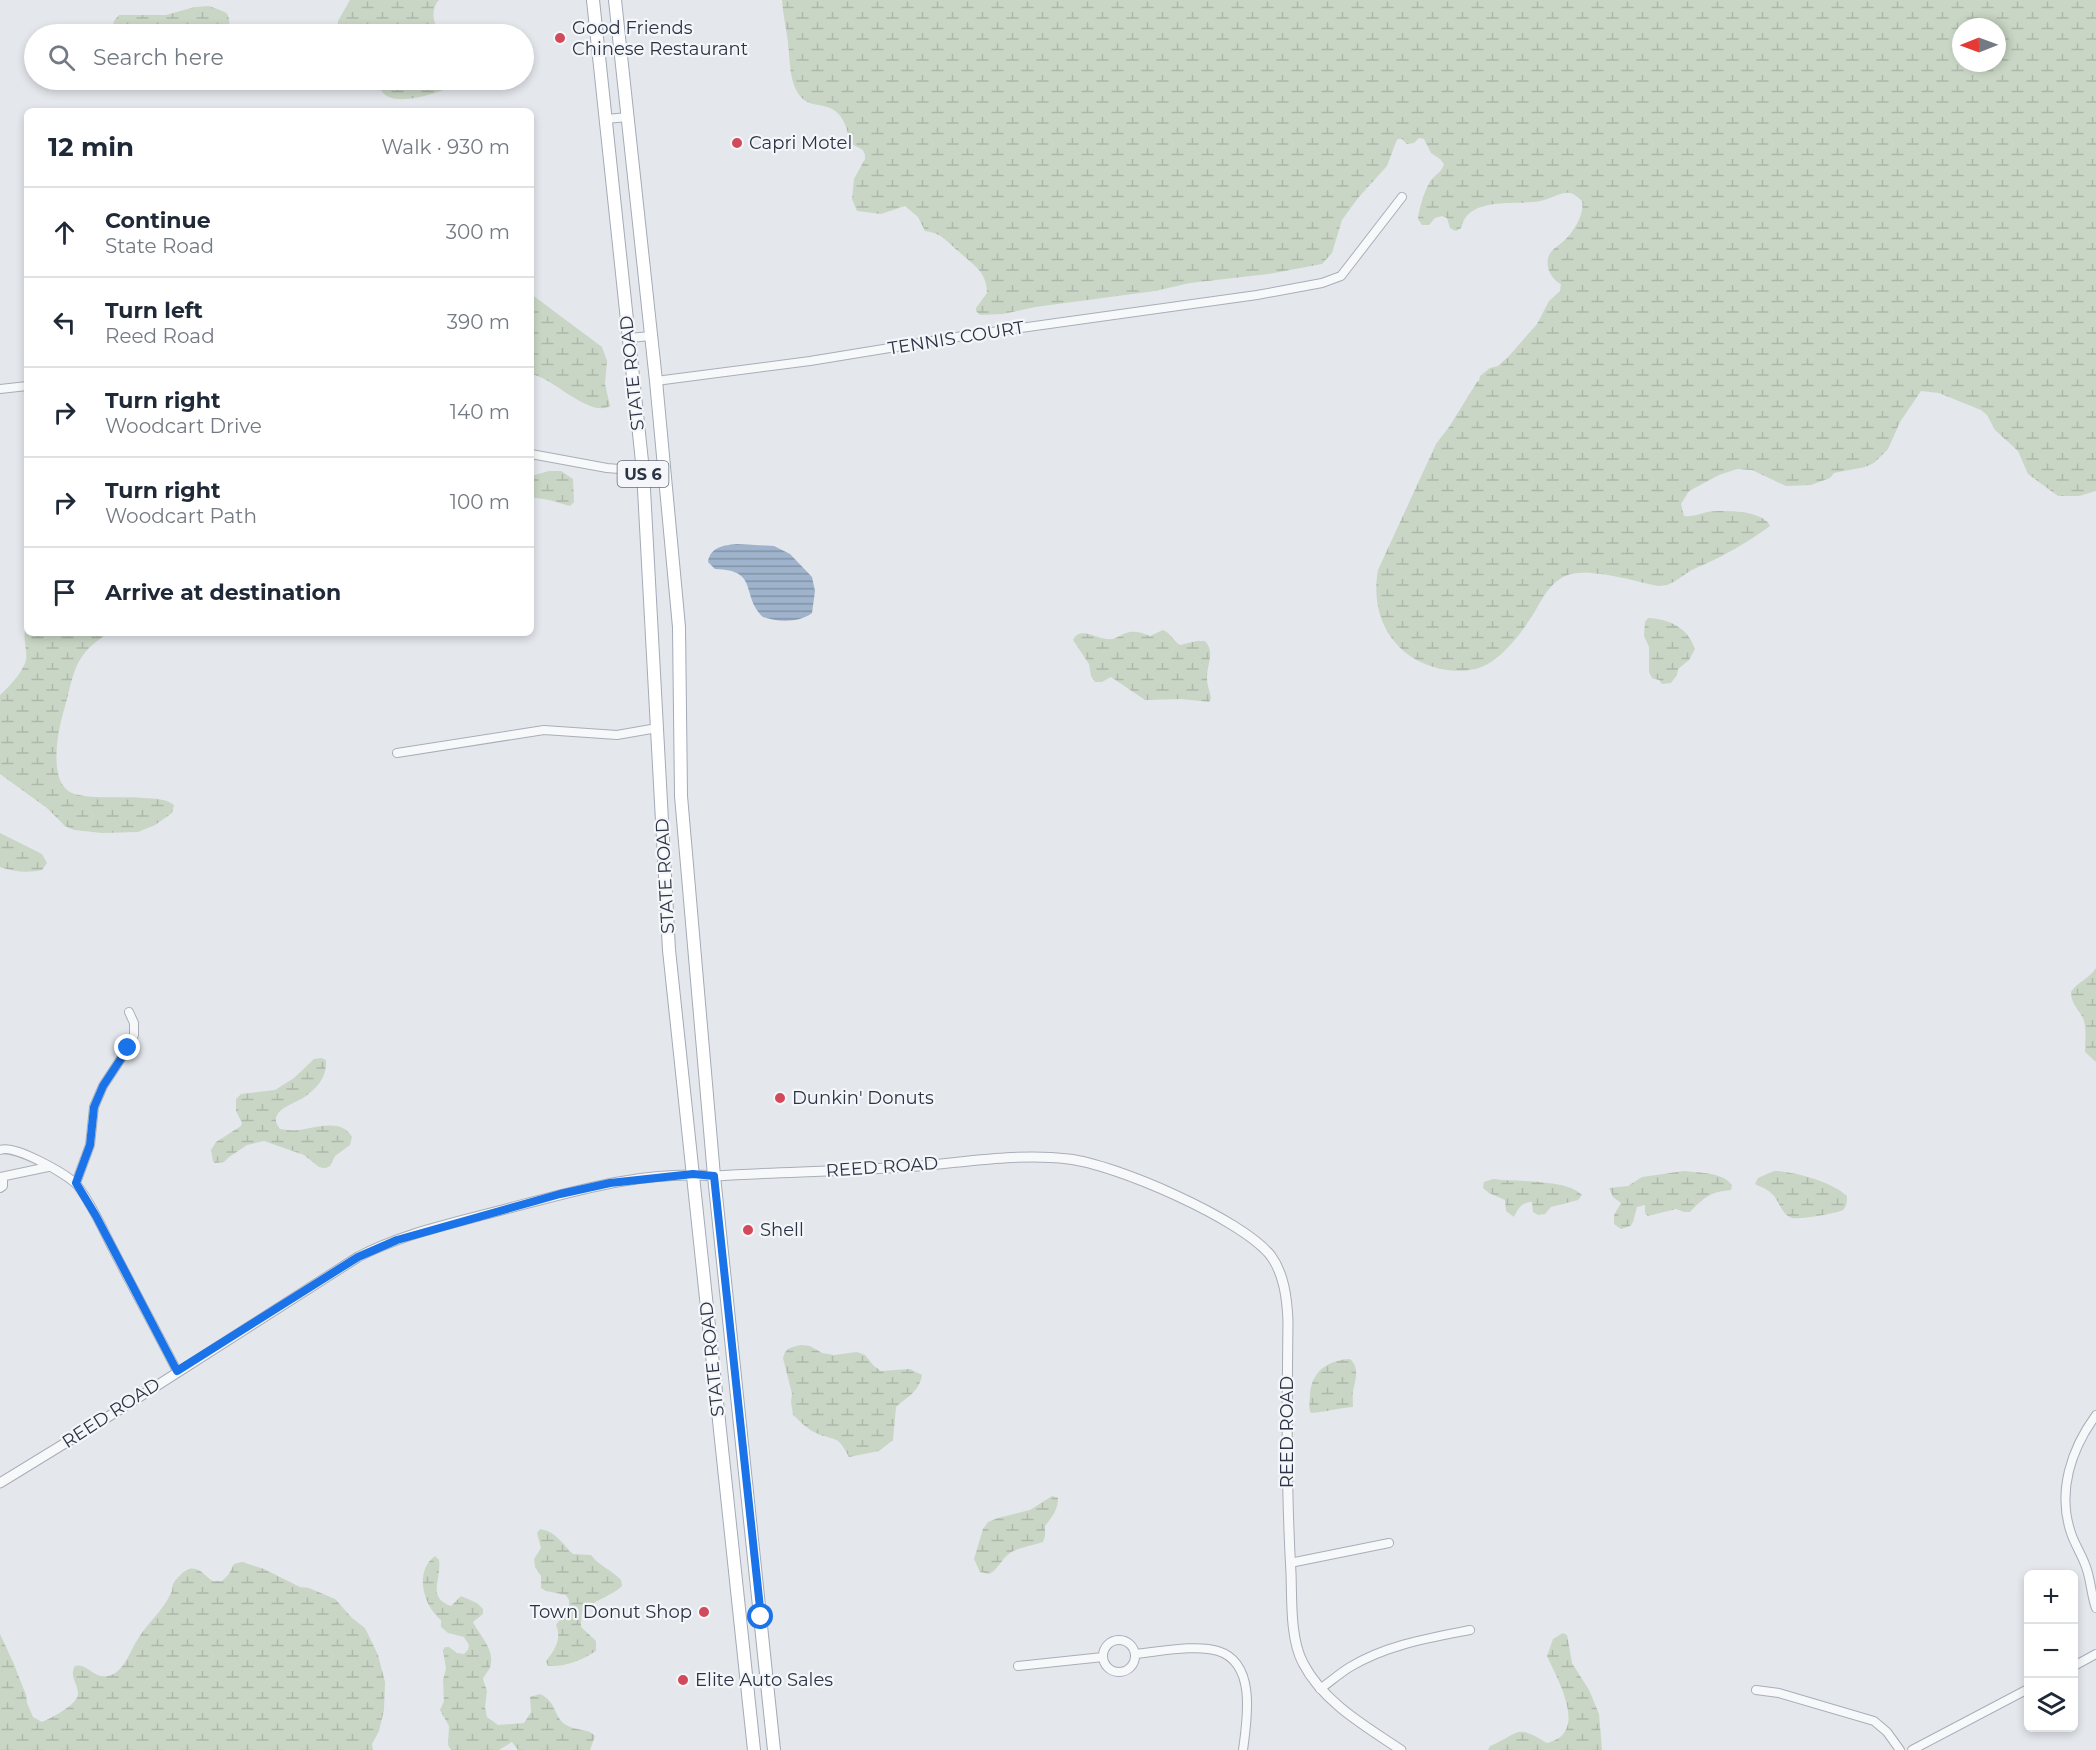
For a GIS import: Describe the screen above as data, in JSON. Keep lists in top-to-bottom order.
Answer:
{
  "streets": {
    "main road": ["STATE ROAD", "US 6"],
    "street": ["TENNIS COURT", "REED ROAD"]
  },
  "crossings": [
    ["TENNIS COURT", "STATE ROAD"],
    ["STATE ROAD", "REED ROAD"]
  ],
  "places": [
    "Good Friends Chinese Restaurant",
    "Capri Motel",
    "Dunkin' Donuts",
    "Shell",
    "Town Donut Shop",
    "Elite Auto Sales"
  ],
  "north": "left",
  "page": {
    "search": "Search here",
    "heading": ["12 min", "Walk · 930 m"],
    "list": [
      ["Continue", "State Road", "300 m"],
      ["Turn left", "Reed Road", "390 m"],
      ["Turn right", "Woodcart Drive", "140 m"],
      ["Turn right", "Woodcart Path", "100 m"],
      "Arrive at destination"
    ],
    "map_buttons": ["+", "−"]
  }
}
